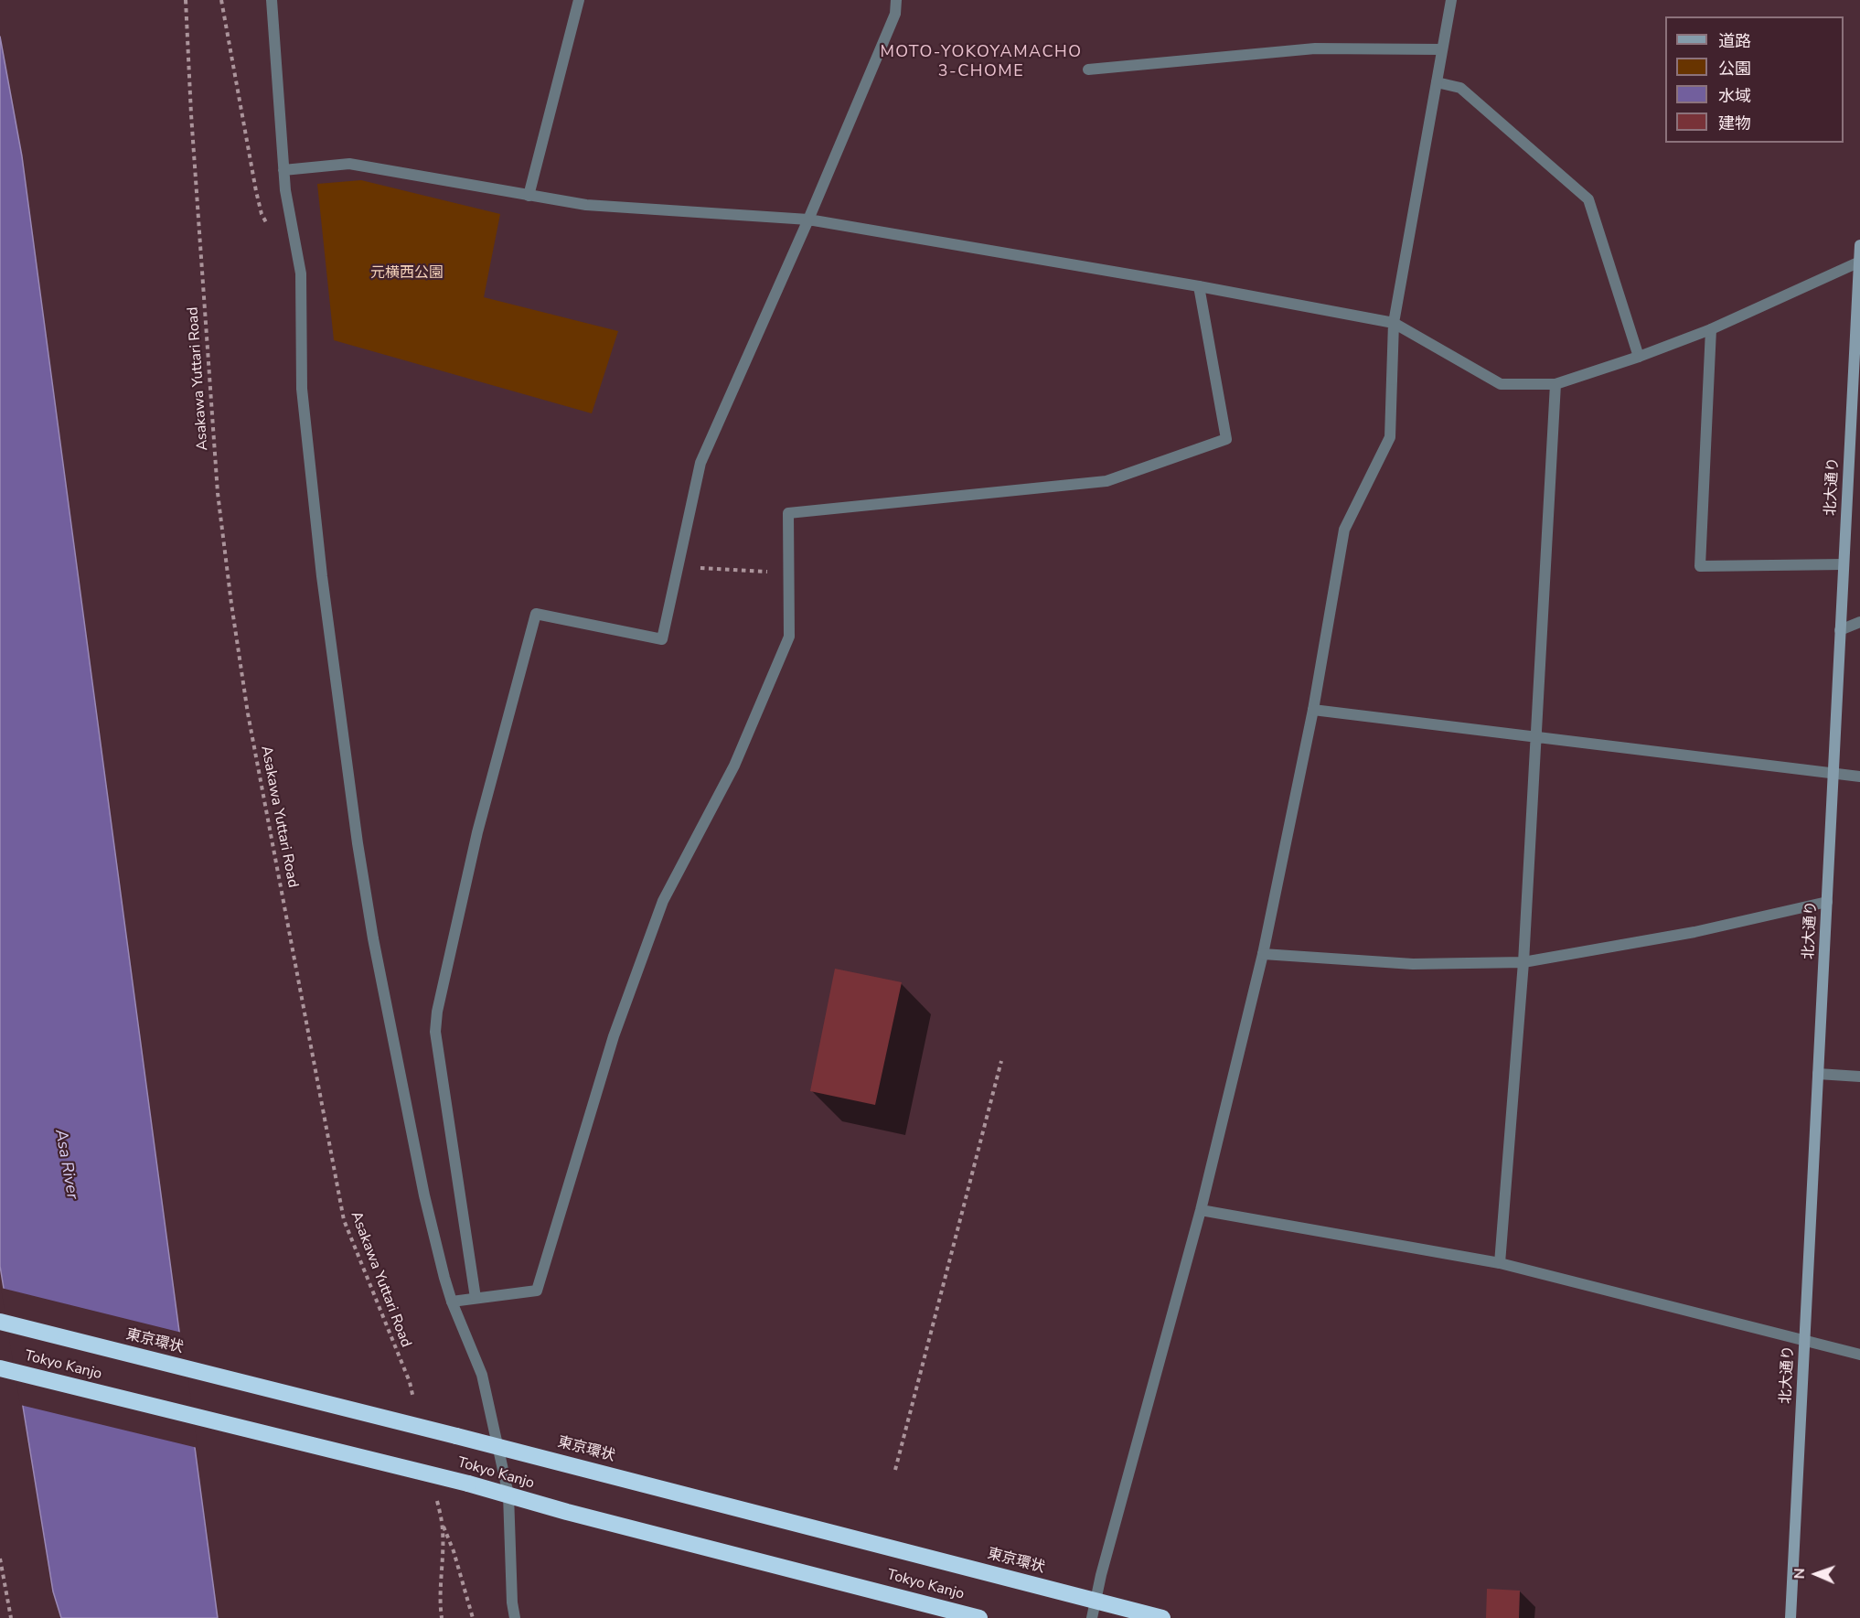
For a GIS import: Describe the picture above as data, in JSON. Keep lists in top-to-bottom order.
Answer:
{
  "streets": {
    "highway": ["東京環状", "Tokyo Kanjo"],
    "street": ["北大通り"],
    "path": ["Asakawa Yuttari Road"]
  },
  "districts": ["MOTO-YOKOYAMACHO 3-CHOME"],
  "water": ["Asa River"],
  "parks": ["元横西公園"],
  "legend": [
    "道路",
    "公園",
    "水域",
    "建物"
  ],
  "north": "left"
}
